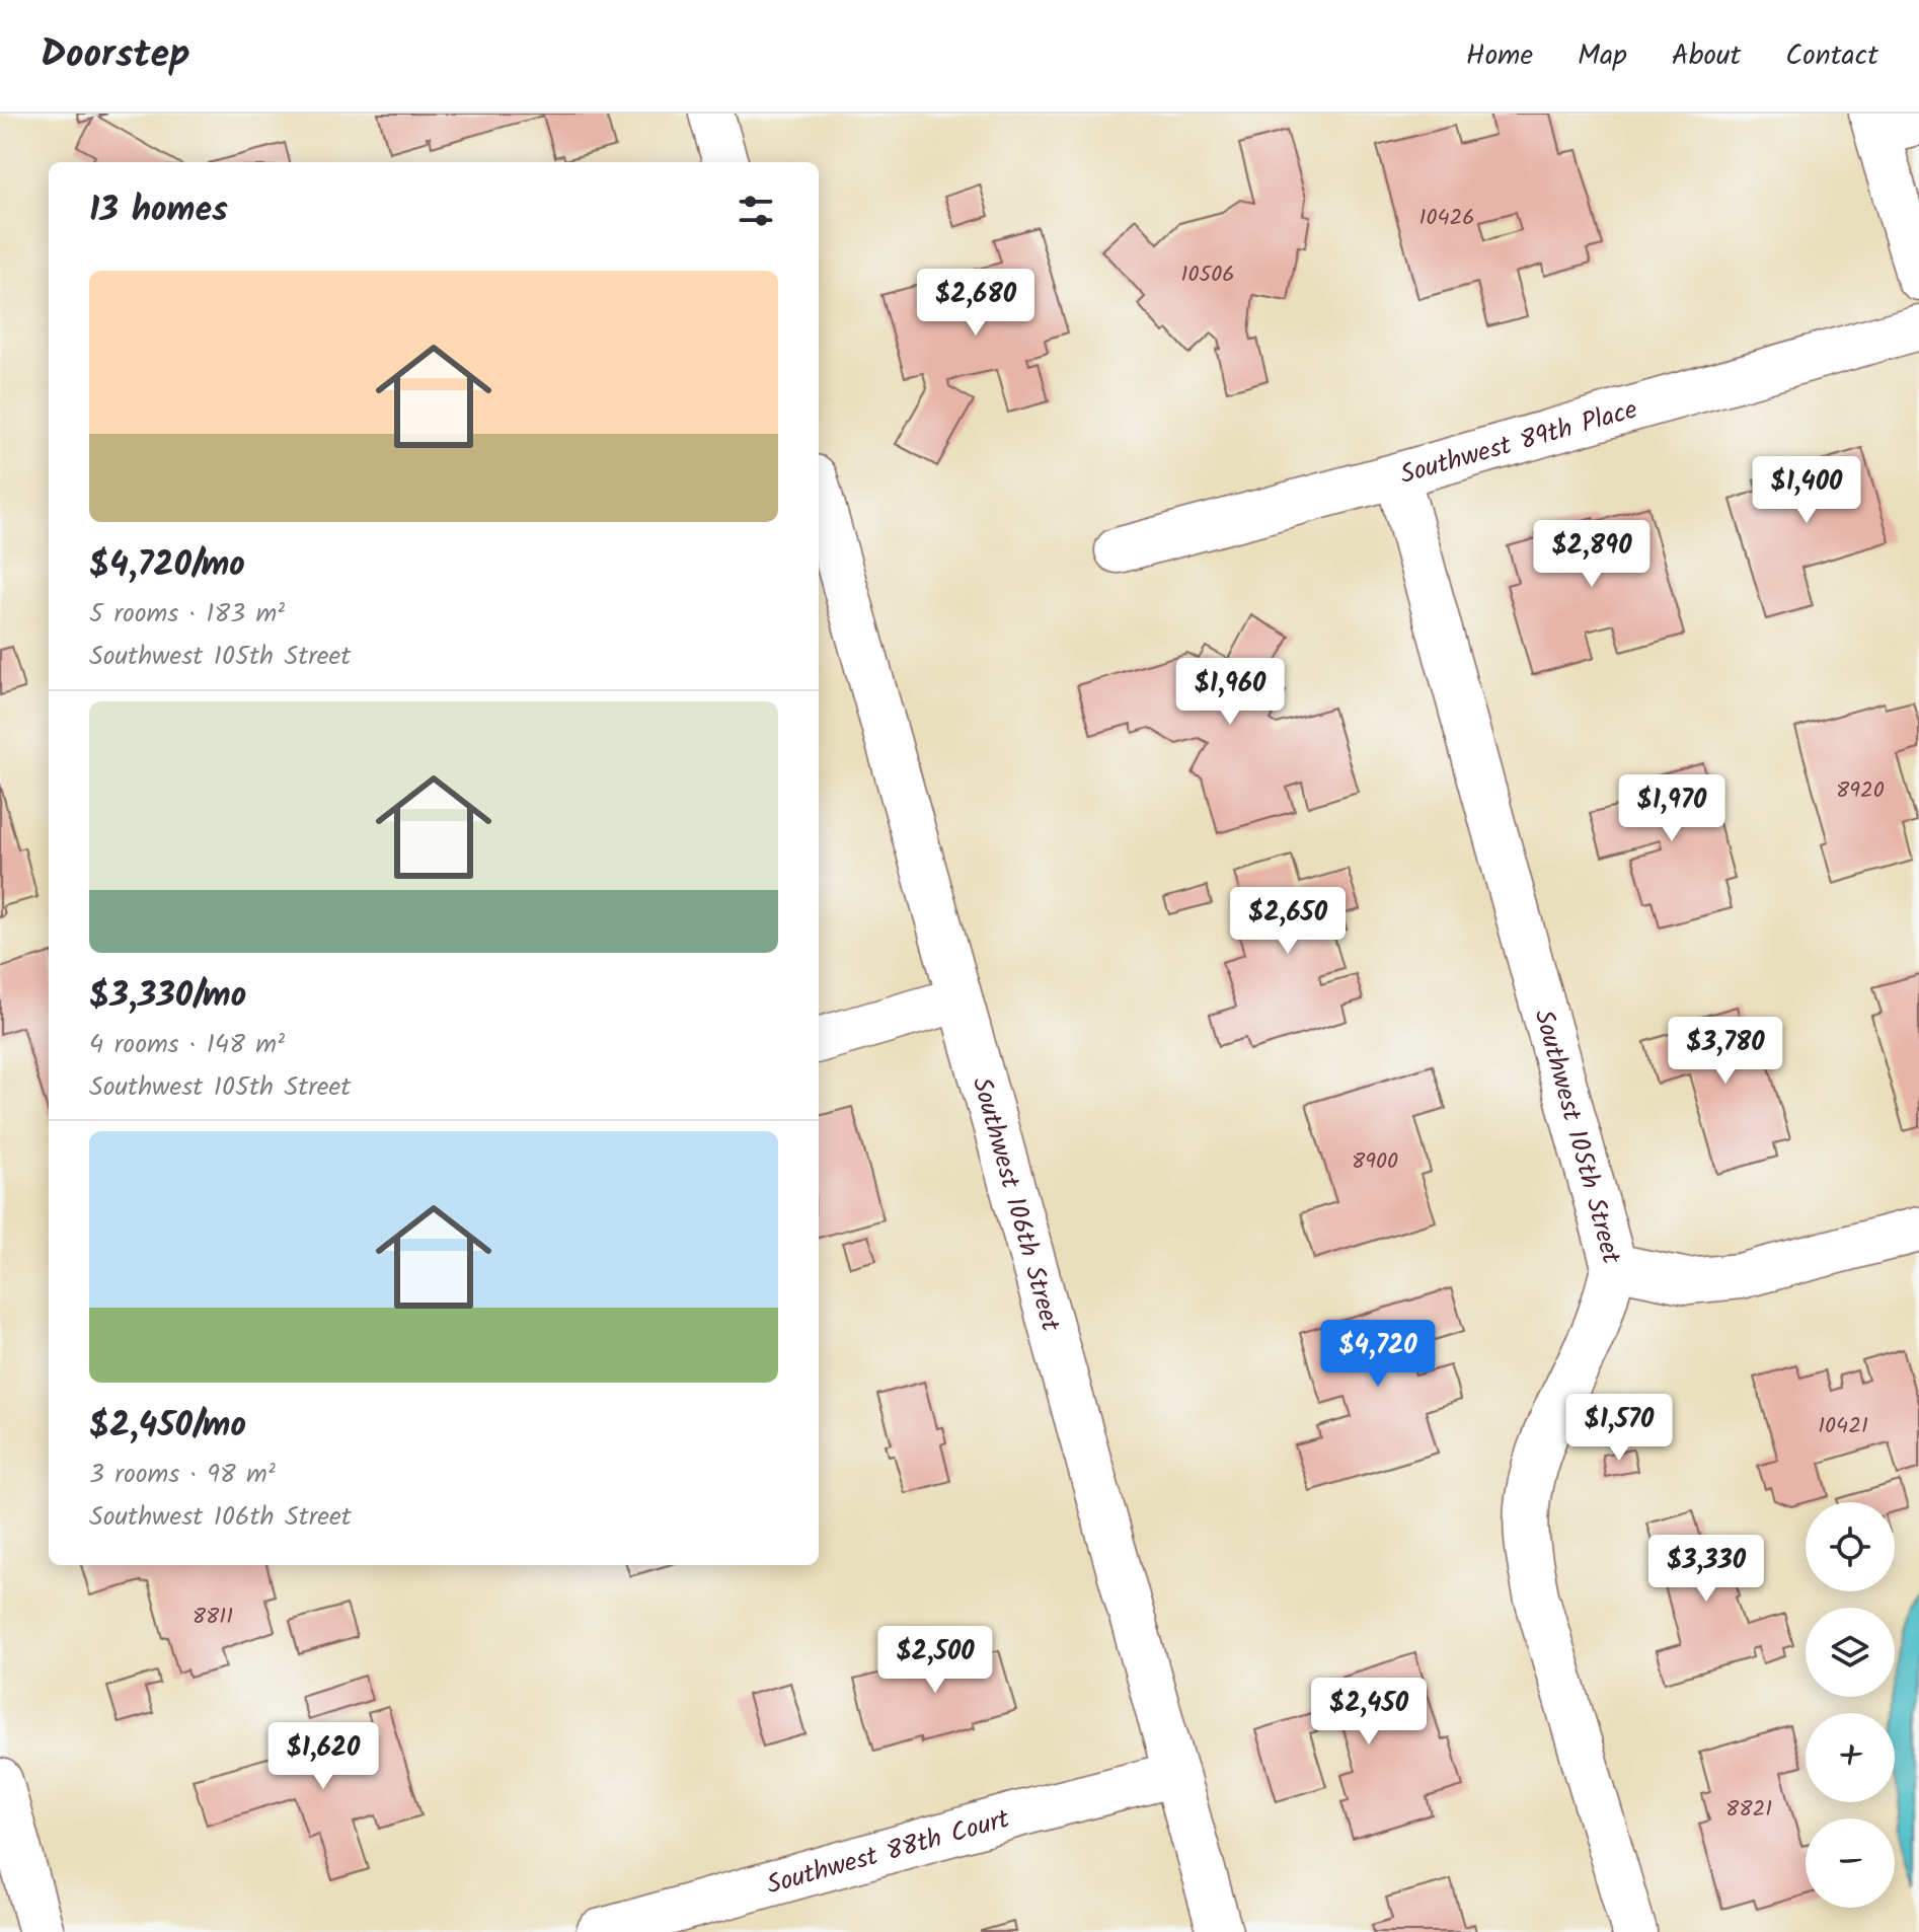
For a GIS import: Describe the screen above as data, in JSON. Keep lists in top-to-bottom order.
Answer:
{
  "streets": {
    "street": [
      "Southwest 89th Place",
      "Southwest 105th Street",
      "Southwest 106th Street",
      "Southwest 88th Court"
    ]
  },
  "crossings": [
    ["Southwest 89th Place", "Southwest 105th Street"],
    ["Southwest 106th Street", "Southwest 88th Court"]
  ],
  "house_numbers": [
    "10426",
    "10506",
    "8920",
    "8900",
    "10421",
    "8811",
    "8821"
  ],
  "page": {
    "header": "Doorstep",
    "nav": [
      "Home",
      "Map",
      "About",
      "Contact"
    ],
    "heading": "13 homes",
    "list": [
      {
        "name": "$4,720/mo",
        "note": "5 rooms · 183 m² · Southwest 105th Street"
      },
      {
        "name": "$3,330/mo",
        "note": "4 rooms · 148 m² · Southwest 105th Street"
      },
      {
        "name": "$2,450/mo",
        "note": "3 rooms · 98 m² · Southwest 106th Street"
      }
    ],
    "price": [
      "$2,680",
      "$1,400",
      "$2,890",
      "$1,960",
      "$1,970",
      "$2,650",
      "$3,780",
      "$4,720",
      "$1,570",
      "$3,330",
      "$2,500",
      "$2,450",
      "$1,620"
    ],
    "map_buttons": ["+", "−"]
  }
}
